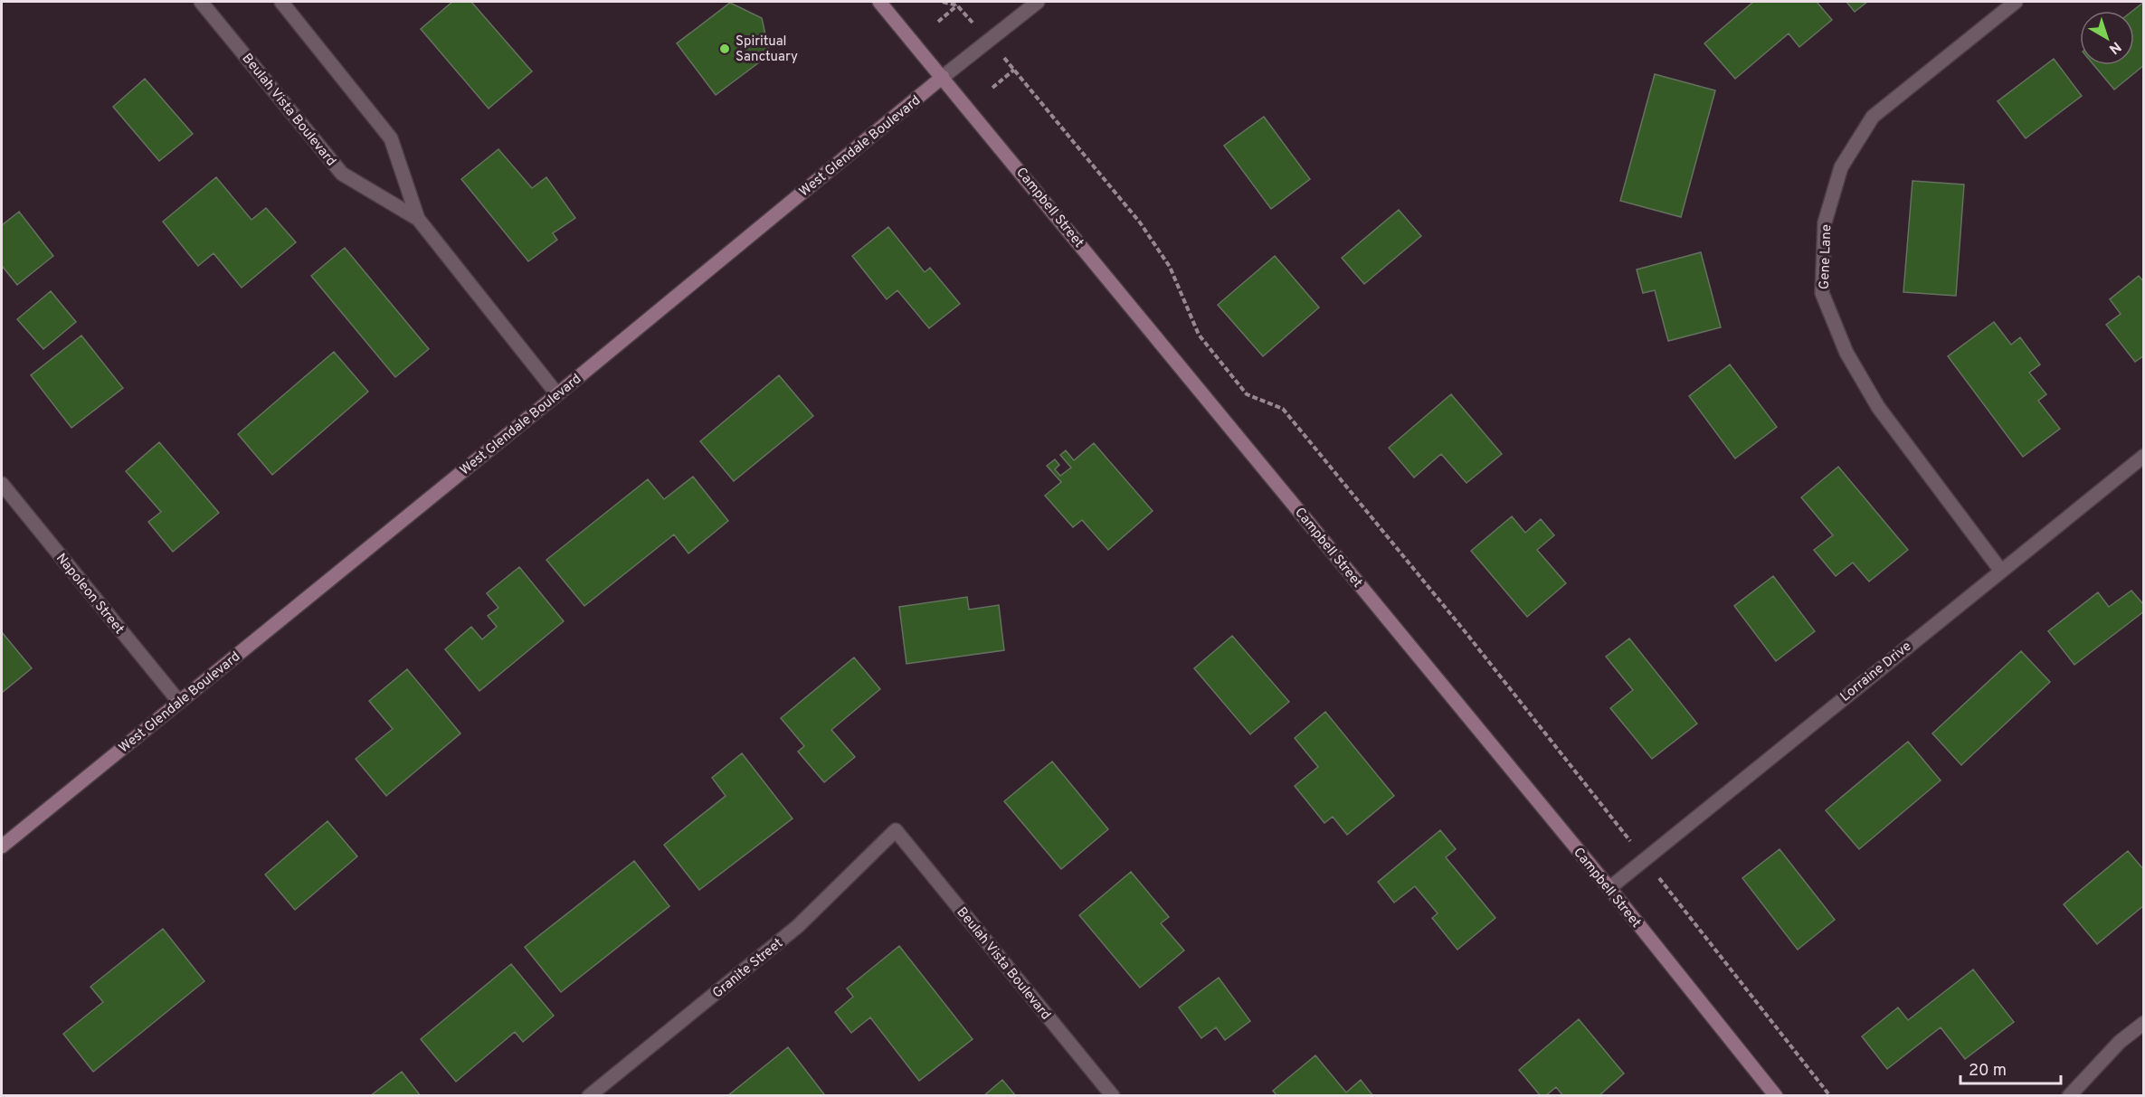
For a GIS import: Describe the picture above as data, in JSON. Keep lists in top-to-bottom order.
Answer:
{
  "streets": {
    "main road": ["West Glendale Boulevard", "Campbell Street"],
    "street": [
      "Beulah Vista Boulevard",
      "Gene Lane",
      "Napoleon Street",
      "Lorraine Drive",
      "Granite Street"
    ]
  },
  "crossings": [
    ["Beulah Vista Boulevard", "West Glendale Boulevard"],
    ["Beulah Vista Boulevard", "Granite Street"],
    ["West Glendale Boulevard", "Campbell Street"],
    ["West Glendale Boulevard", "Napoleon Street"],
    ["Campbell Street", "Lorraine Drive"],
    ["Gene Lane", "Lorraine Drive"]
  ],
  "places": ["Spiritual Sanctuary"],
  "scale_bar": "20 m",
  "north": "bottom right"
}
